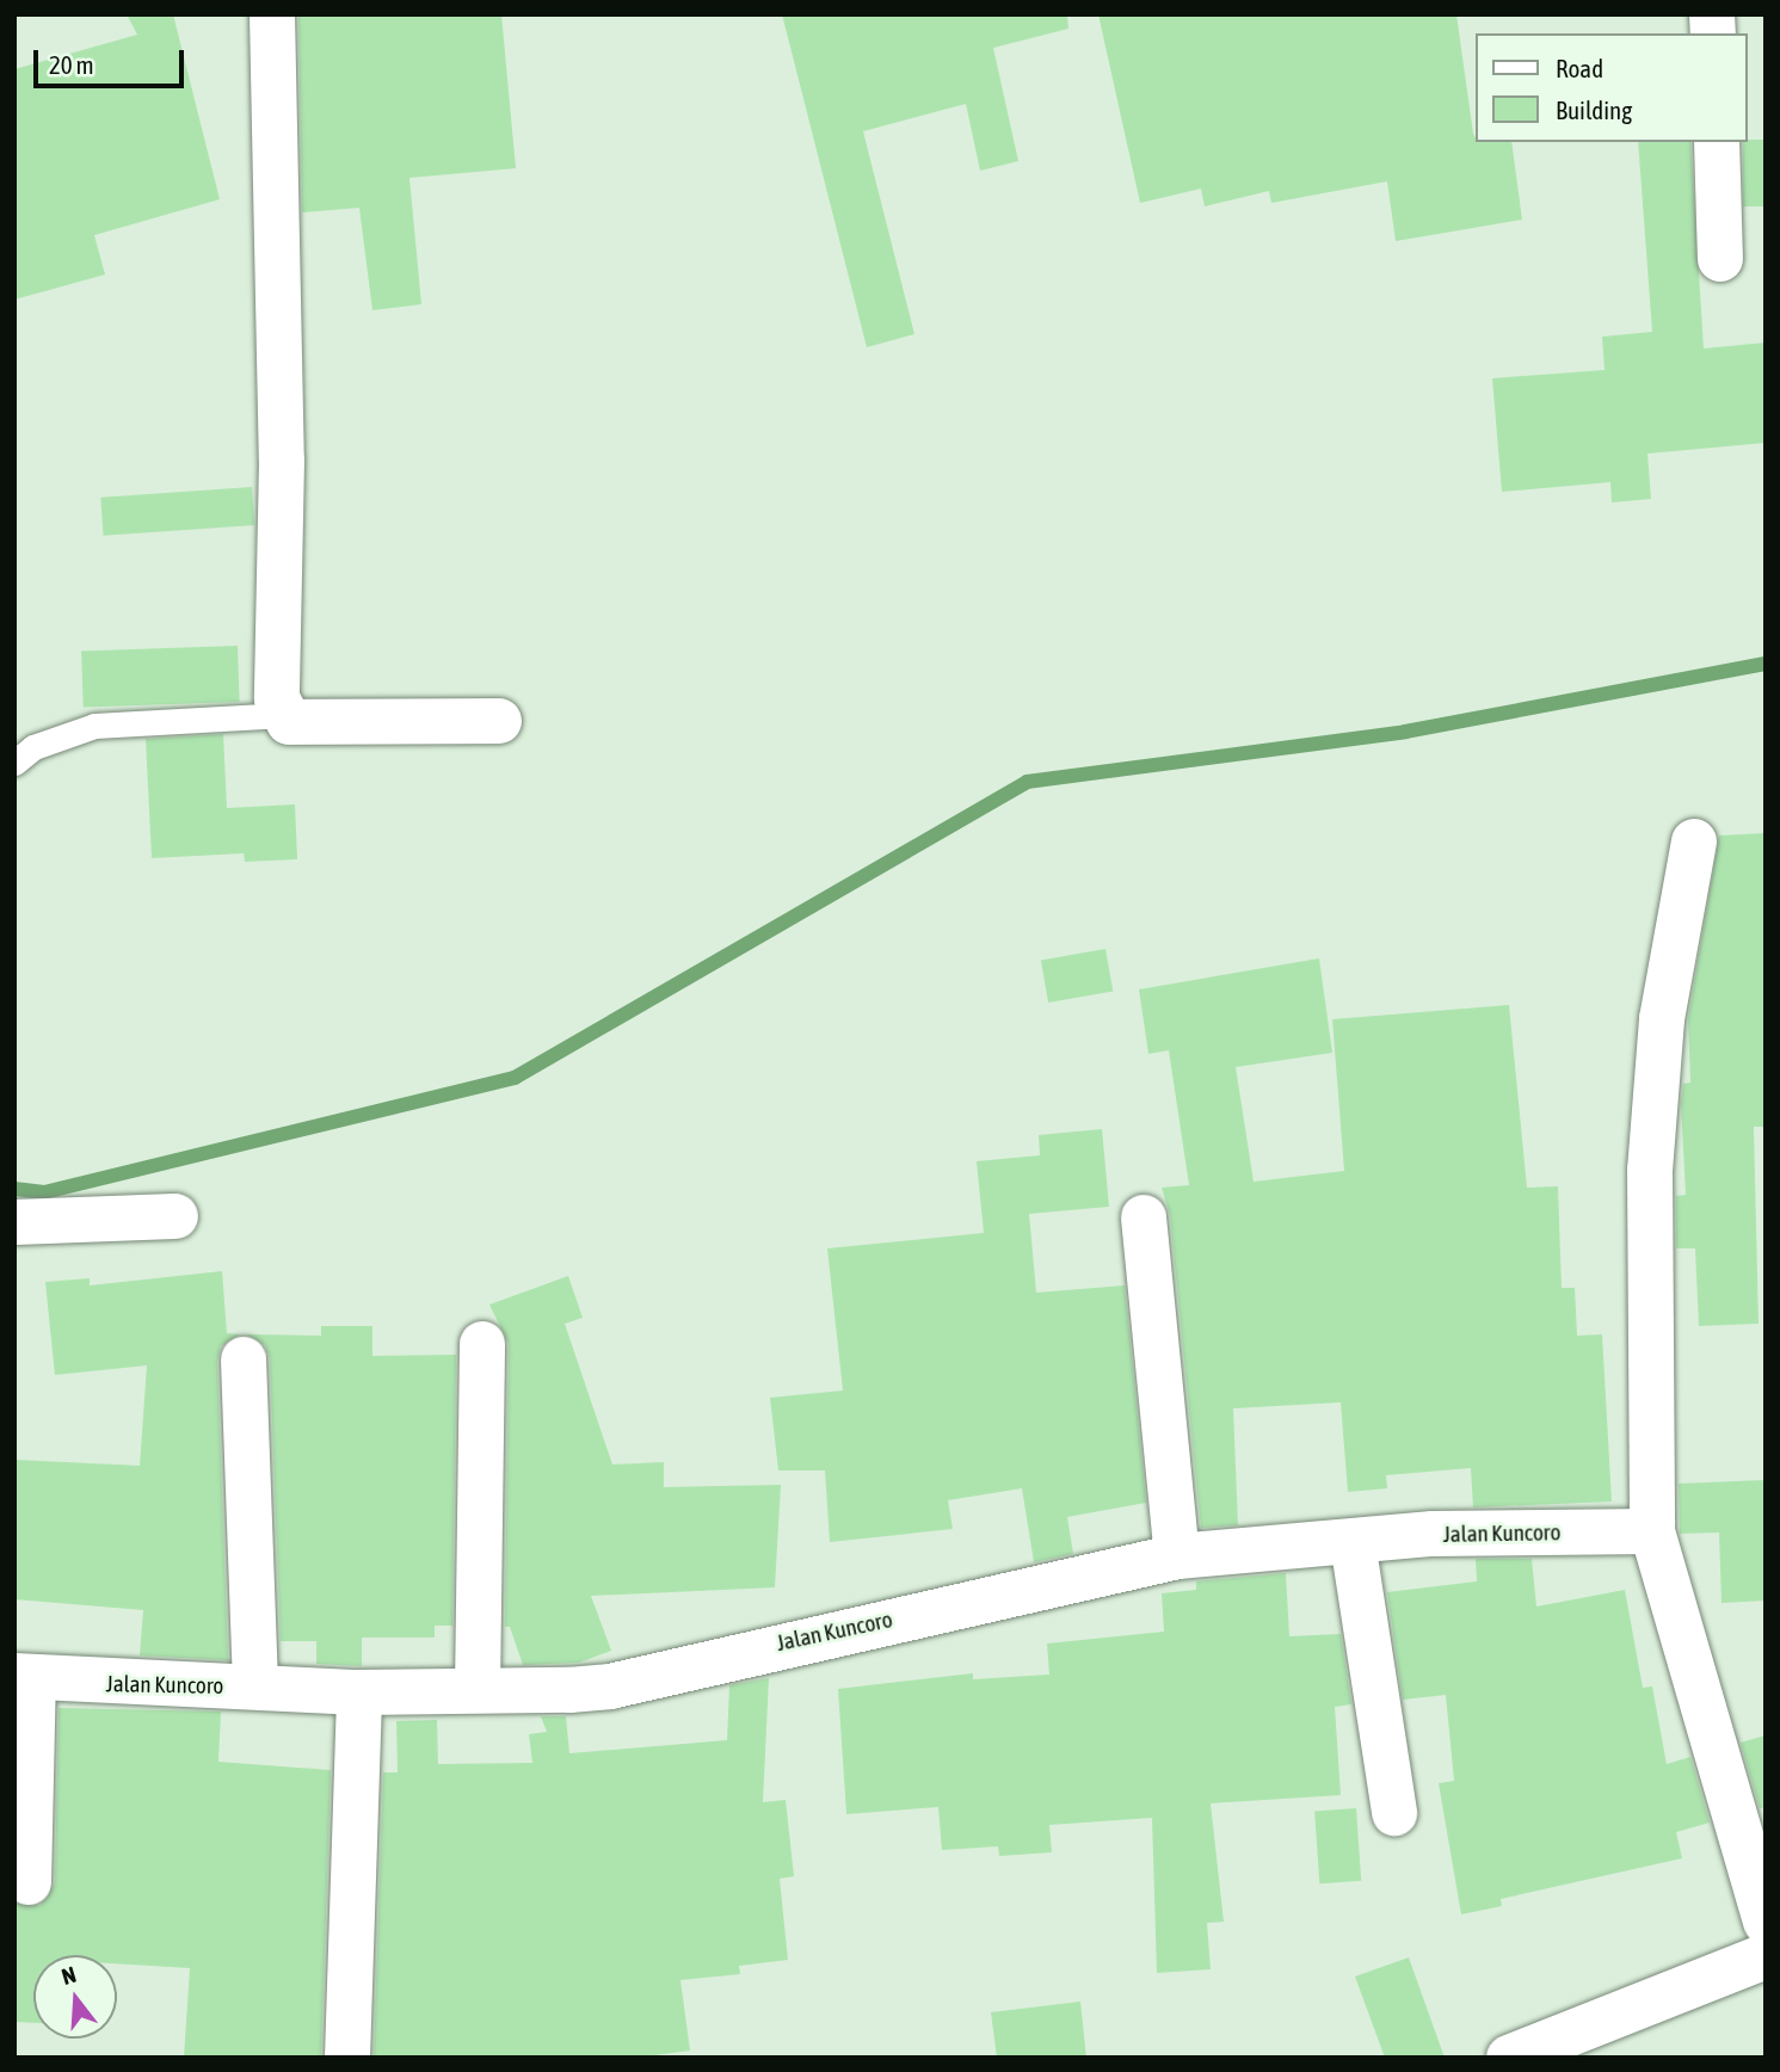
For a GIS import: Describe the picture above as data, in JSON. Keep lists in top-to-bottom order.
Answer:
{
  "streets": {
    "street": ["Jalan Kuncoro"]
  },
  "legend": ["Road", "Building"],
  "scale_bar": "20 m",
  "north": "top"
}
